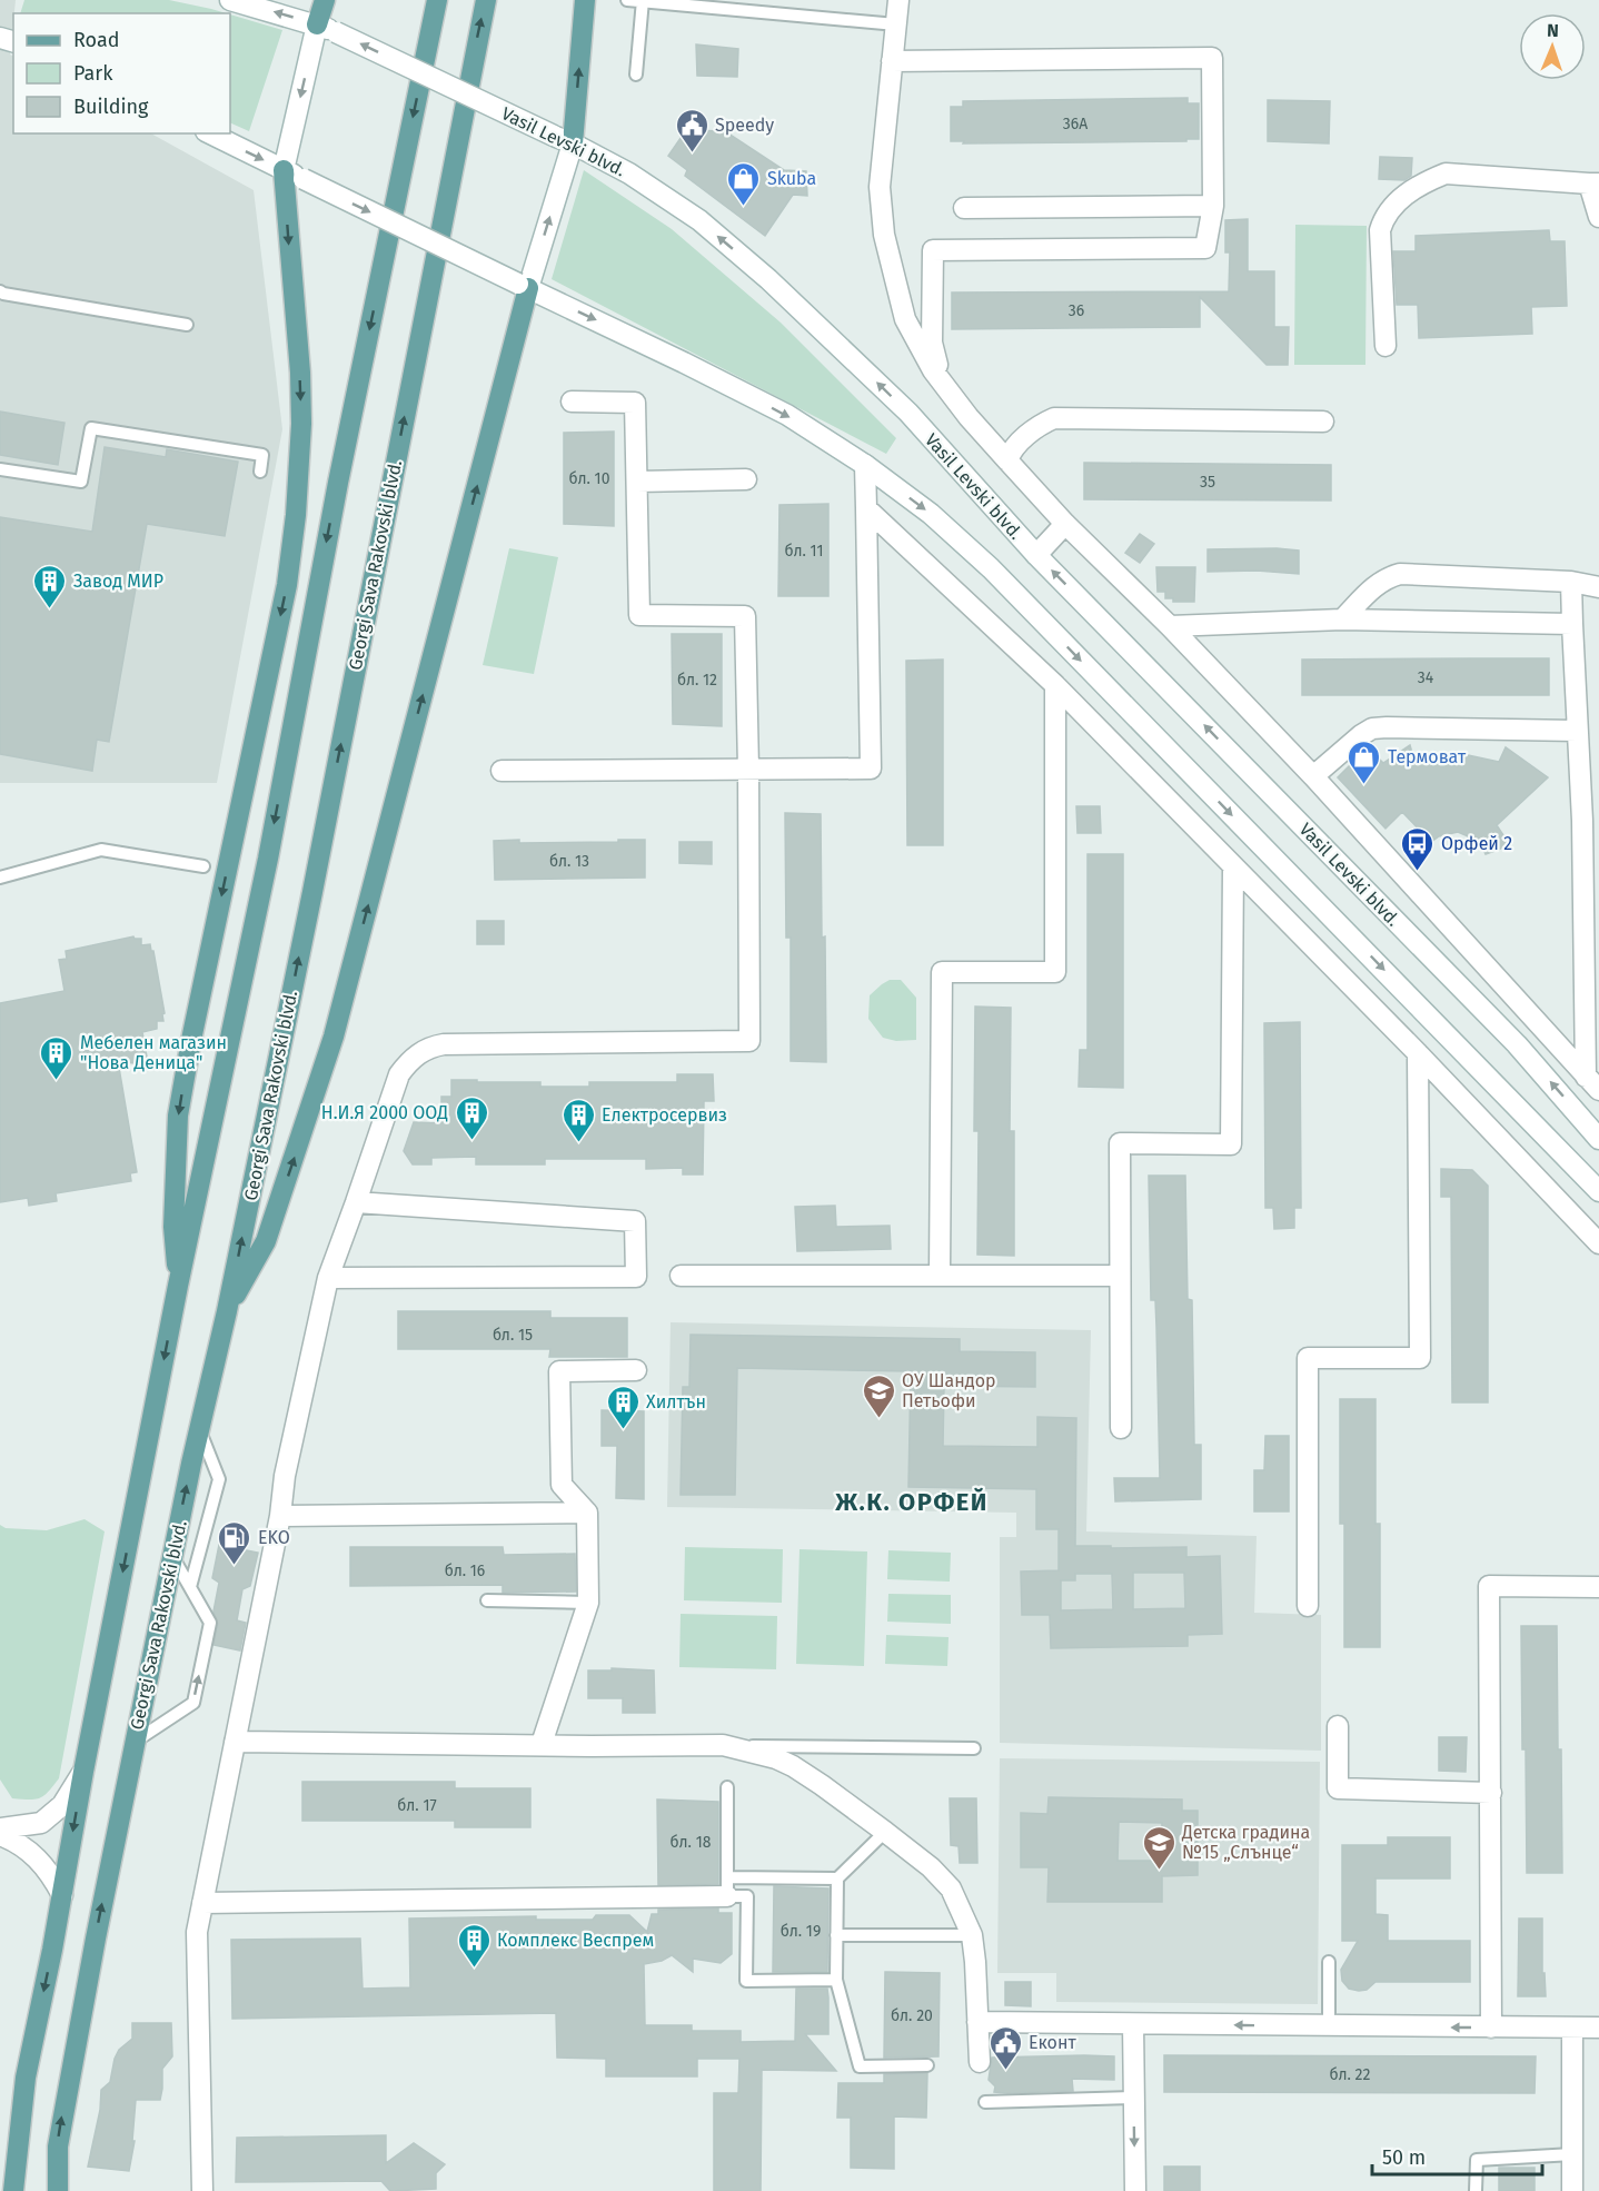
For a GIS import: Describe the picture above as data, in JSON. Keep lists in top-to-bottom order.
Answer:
{
  "streets": {
    "main road": ["Georgi Sava Rakovski blvd."],
    "street": ["Vasil Levski blvd."]
  },
  "districts": ["Ж.К. ОРФЕЙ"],
  "places": {
    "public building": ["Speedy", "Еконт"],
    "shop": ["Skuba", "Термоват"],
    "building": [
      "Завод МИР",
      "Мебелен магазин \"Нова Деница\"",
      "Н.И.Я 2000 ООД",
      "Електросервиз",
      "Хилтън",
      "Комплекс Веспрем"
    ],
    "bus stop": ["Орфей 2"],
    "school or university": ["ОУ Шандор Петьофи", "Детска градина №15 „Слънце“"],
    "fuel station": ["EKO"]
  },
  "house_numbers": [
    "36А",
    "36",
    "бл. 10",
    "35",
    "бл. 11",
    "34",
    "бл. 12",
    "бл. 13",
    "бл. 15",
    "бл. 16",
    "бл. 17",
    "бл. 18",
    "бл. 19",
    "бл. 20",
    "бл. 22"
  ],
  "legend": ["Road", "Park", "Building"],
  "scale_bar": "50 m",
  "north": "top"
}
